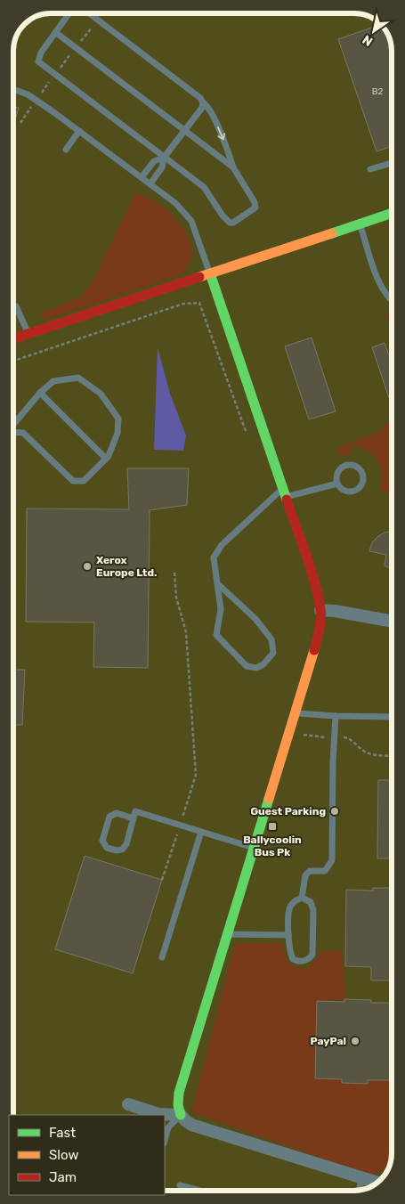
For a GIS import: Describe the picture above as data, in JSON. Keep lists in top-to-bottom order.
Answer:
{
  "places": {
    "other": ["Xerox Europe Ltd.", "Guest Parking", "PayPal"],
    "transit": ["Ballycoolin Bus Pk"]
  },
  "house_numbers": ["B2"],
  "legend": ["Fast", "Slow", "Jam"],
  "north": "bottom left"
}
